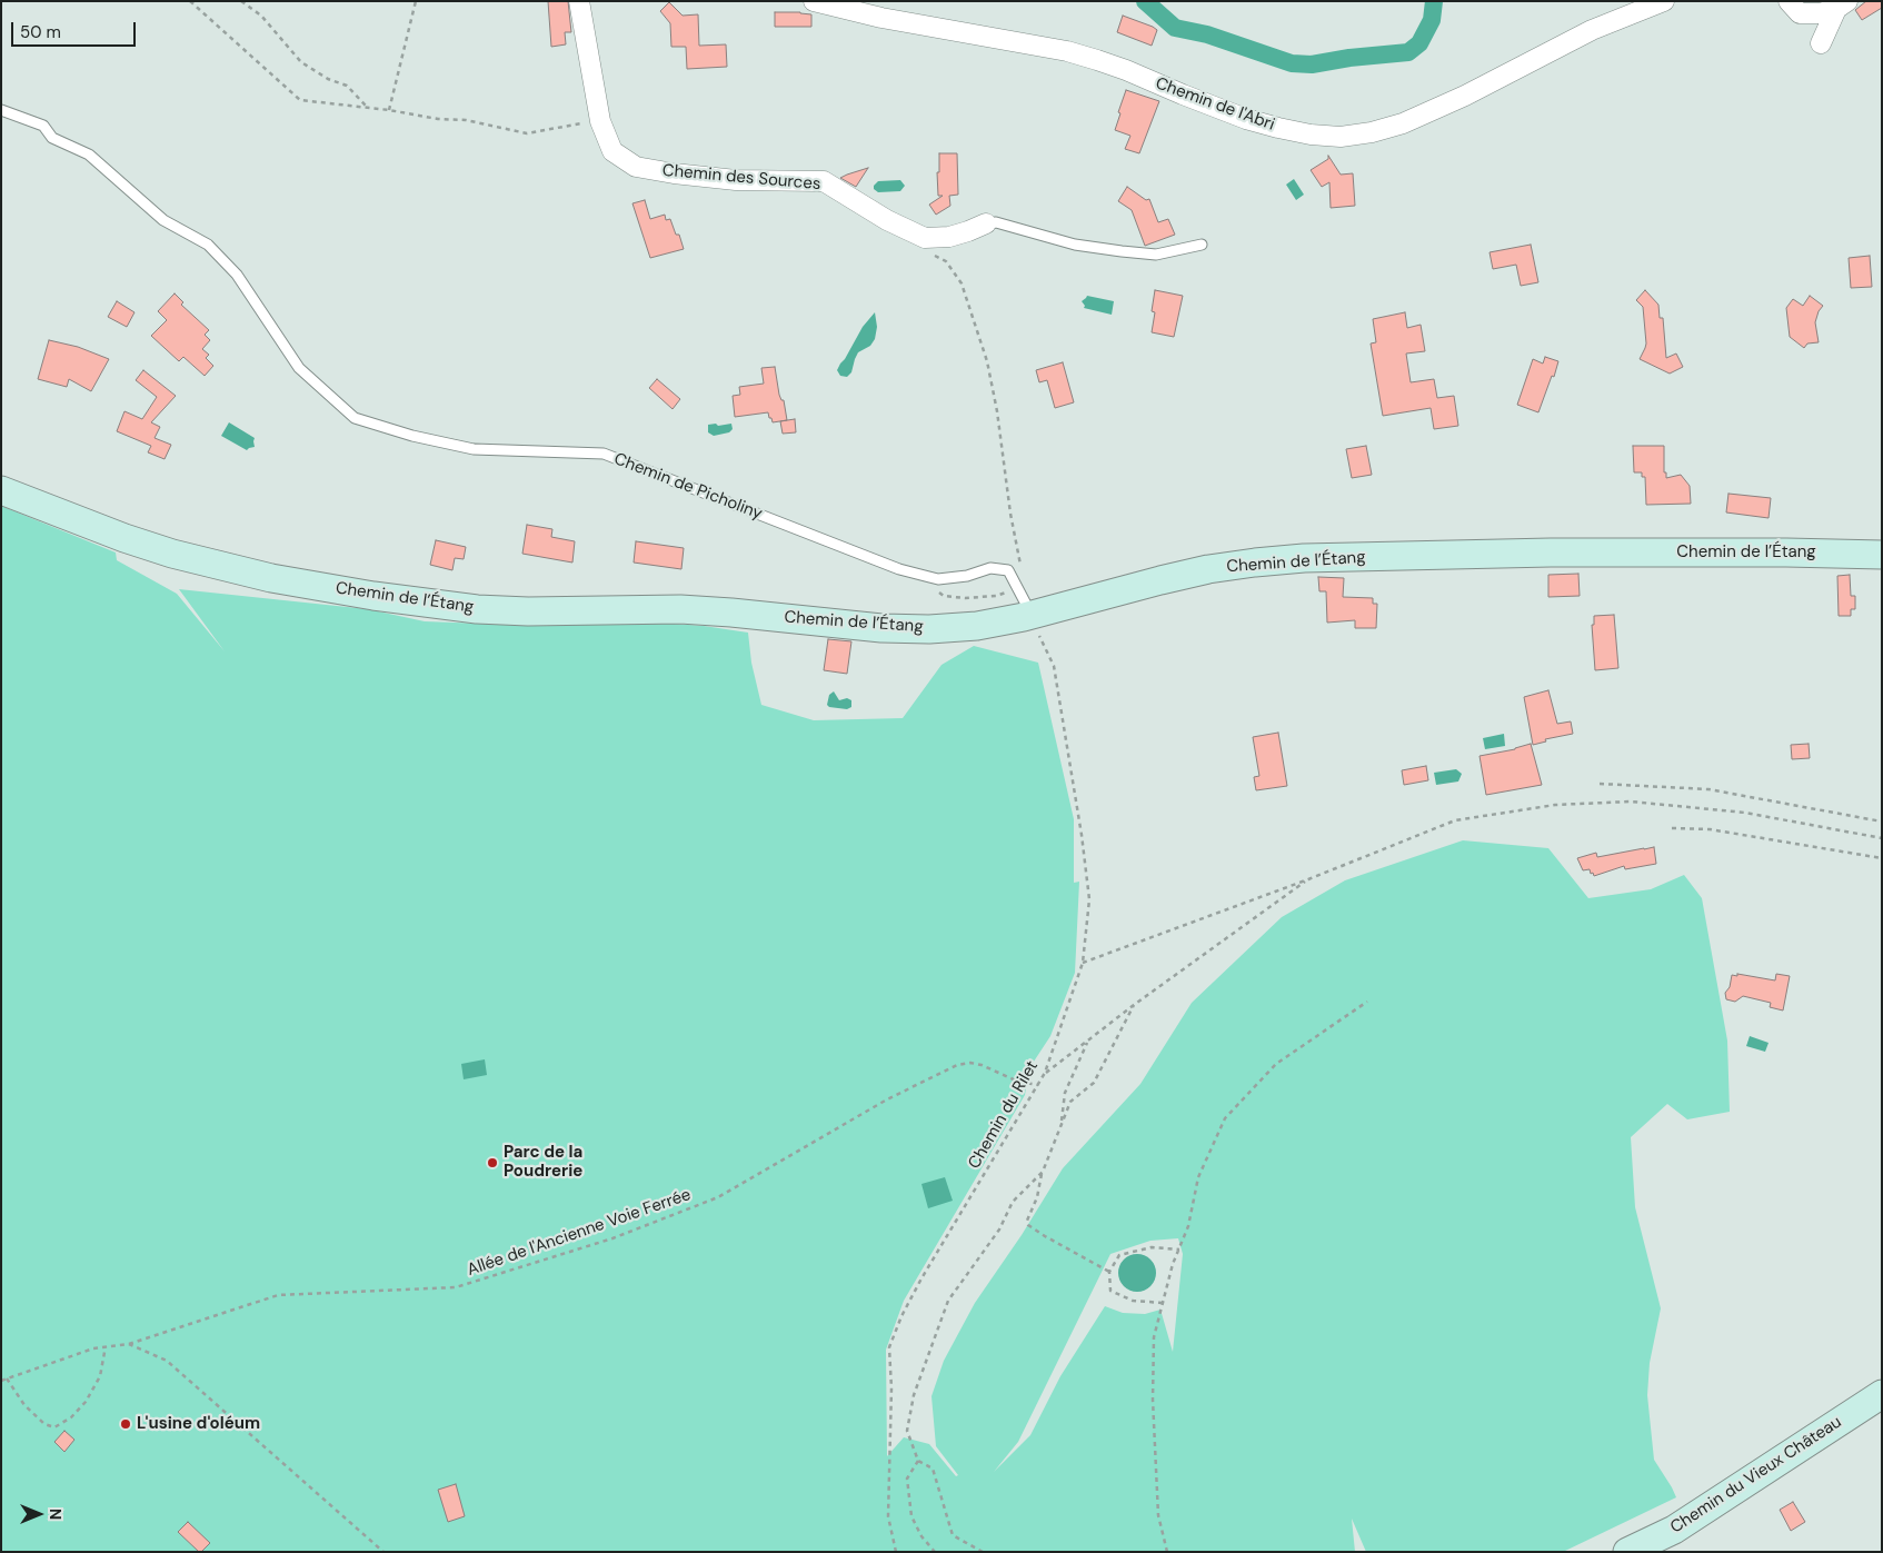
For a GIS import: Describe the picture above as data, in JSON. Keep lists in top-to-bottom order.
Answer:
{
  "streets": {
    "main road": ["Chemin de l’Étang", "Chemin du Vieux Château"],
    "street": ["Chemin de l'Abri", "Chemin des Sources"],
    "lane": ["Chemin de Picholiny"],
    "path": ["Chemin du Rilet", "Allée de l'Ancienne Voie Ferrée"]
  },
  "crossings": [
    ["Chemin de Picholiny", "Chemin de l’Étang"],
    ["Chemin de Picholiny", "Chemin du Rilet"],
    ["Chemin de l’Étang", "Chemin du Rilet"],
    ["Chemin du Rilet", "Allée de l'Ancienne Voie Ferrée"]
  ],
  "places": ["Parc de la Poudrerie", "L'usine d'oléum"],
  "scale_bar": "50 m",
  "north": "right"
}
